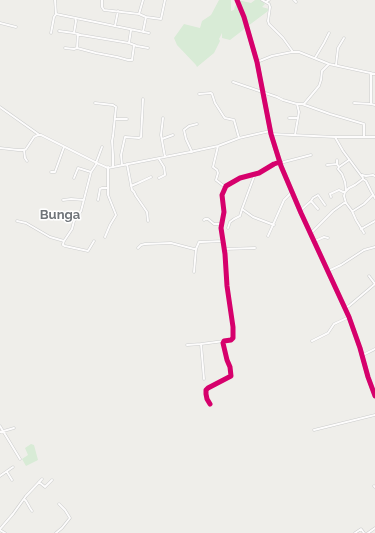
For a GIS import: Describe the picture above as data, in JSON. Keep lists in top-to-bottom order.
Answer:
{
  "districts": ["Bunga"]
}
